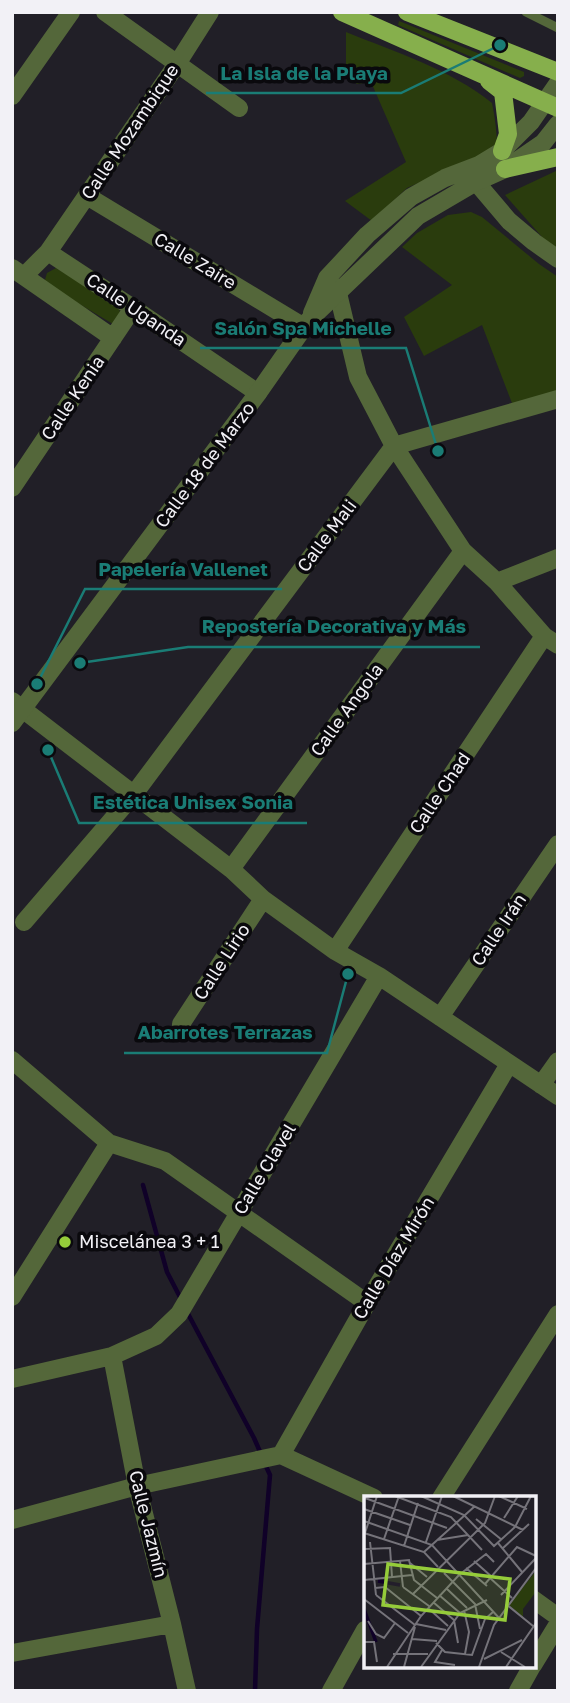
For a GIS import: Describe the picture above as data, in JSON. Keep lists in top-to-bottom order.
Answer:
{
  "streets": {
    "street": [
      "Calle Mozambique",
      "Calle Zaire",
      "Calle Uganda",
      "Calle Kenia",
      "Calle 18 de Marzo",
      "Calle Mali",
      "Calle Angola",
      "Calle Chad",
      "Calle Irán",
      "Calle Lirio",
      "Calle Clavel",
      "Calle Díaz Mirón",
      "Calle Jazmín"
    ]
  },
  "crossings": [
    ["Calle Mozambique", "Calle Zaire"],
    ["Calle Mozambique", "Calle Uganda"],
    ["Calle Zaire", "Calle 18 de Marzo"],
    ["Calle Uganda", "Calle Kenia"],
    ["Calle Uganda", "Calle 18 de Marzo"],
    ["Calle Clavel", "Calle Jazmín"]
  ],
  "places": [
    "La Isla de la Playa",
    "Salón Spa Michelle",
    "Repostería Decorativa y Más",
    "Papelería Vallenet",
    "Estética Unisex Sonia",
    "Abarrotes Terrazas",
    "Miscelánea 3 + 1"
  ]
}
